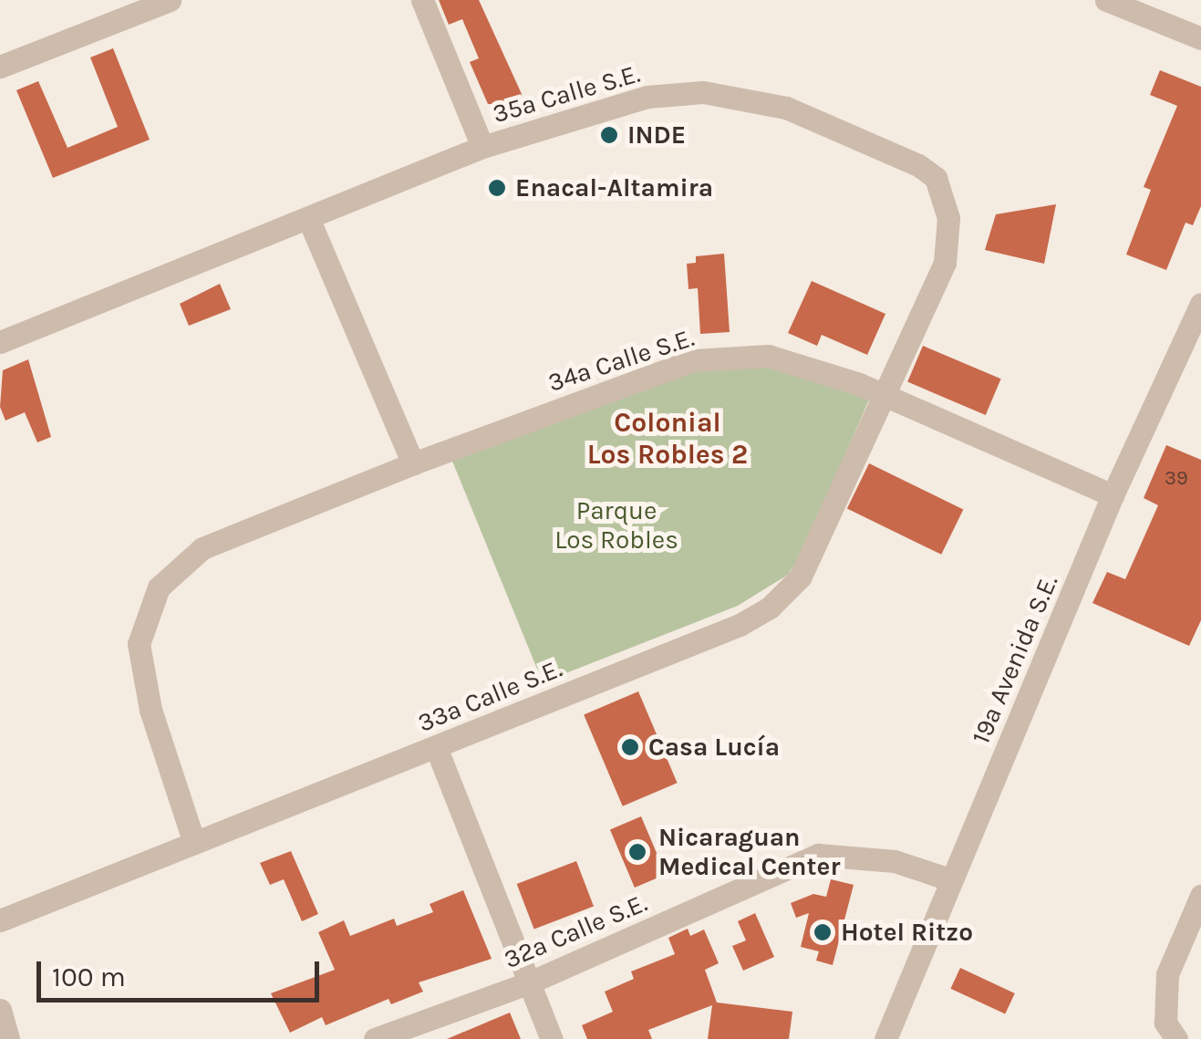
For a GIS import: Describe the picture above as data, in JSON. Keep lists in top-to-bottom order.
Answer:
{
  "streets": {
    "street": [
      "35a Calle S.E.",
      "34a Calle S.E.",
      "19a Avenida S.E.",
      "33a Calle S.E.",
      "32a Calle S.E."
    ]
  },
  "crossings": [
    ["35a Calle S.E.", "34a Calle S.E."],
    ["35a Calle S.E.", "33a Calle S.E."],
    ["34a Calle S.E.", "19a Avenida S.E."],
    ["34a Calle S.E.", "33a Calle S.E."],
    ["19a Avenida S.E.", "32a Calle S.E."]
  ],
  "districts": ["Colonial Los Robles 2"],
  "parks": ["Parque Los Robles"],
  "places": [
    "INDE",
    "Enacal-Altamira",
    "Casa Lucía",
    "Nicaraguan Medical Center",
    "Hotel Ritzo"
  ],
  "house_numbers": ["39"],
  "scale_bar": "100 m"
}
